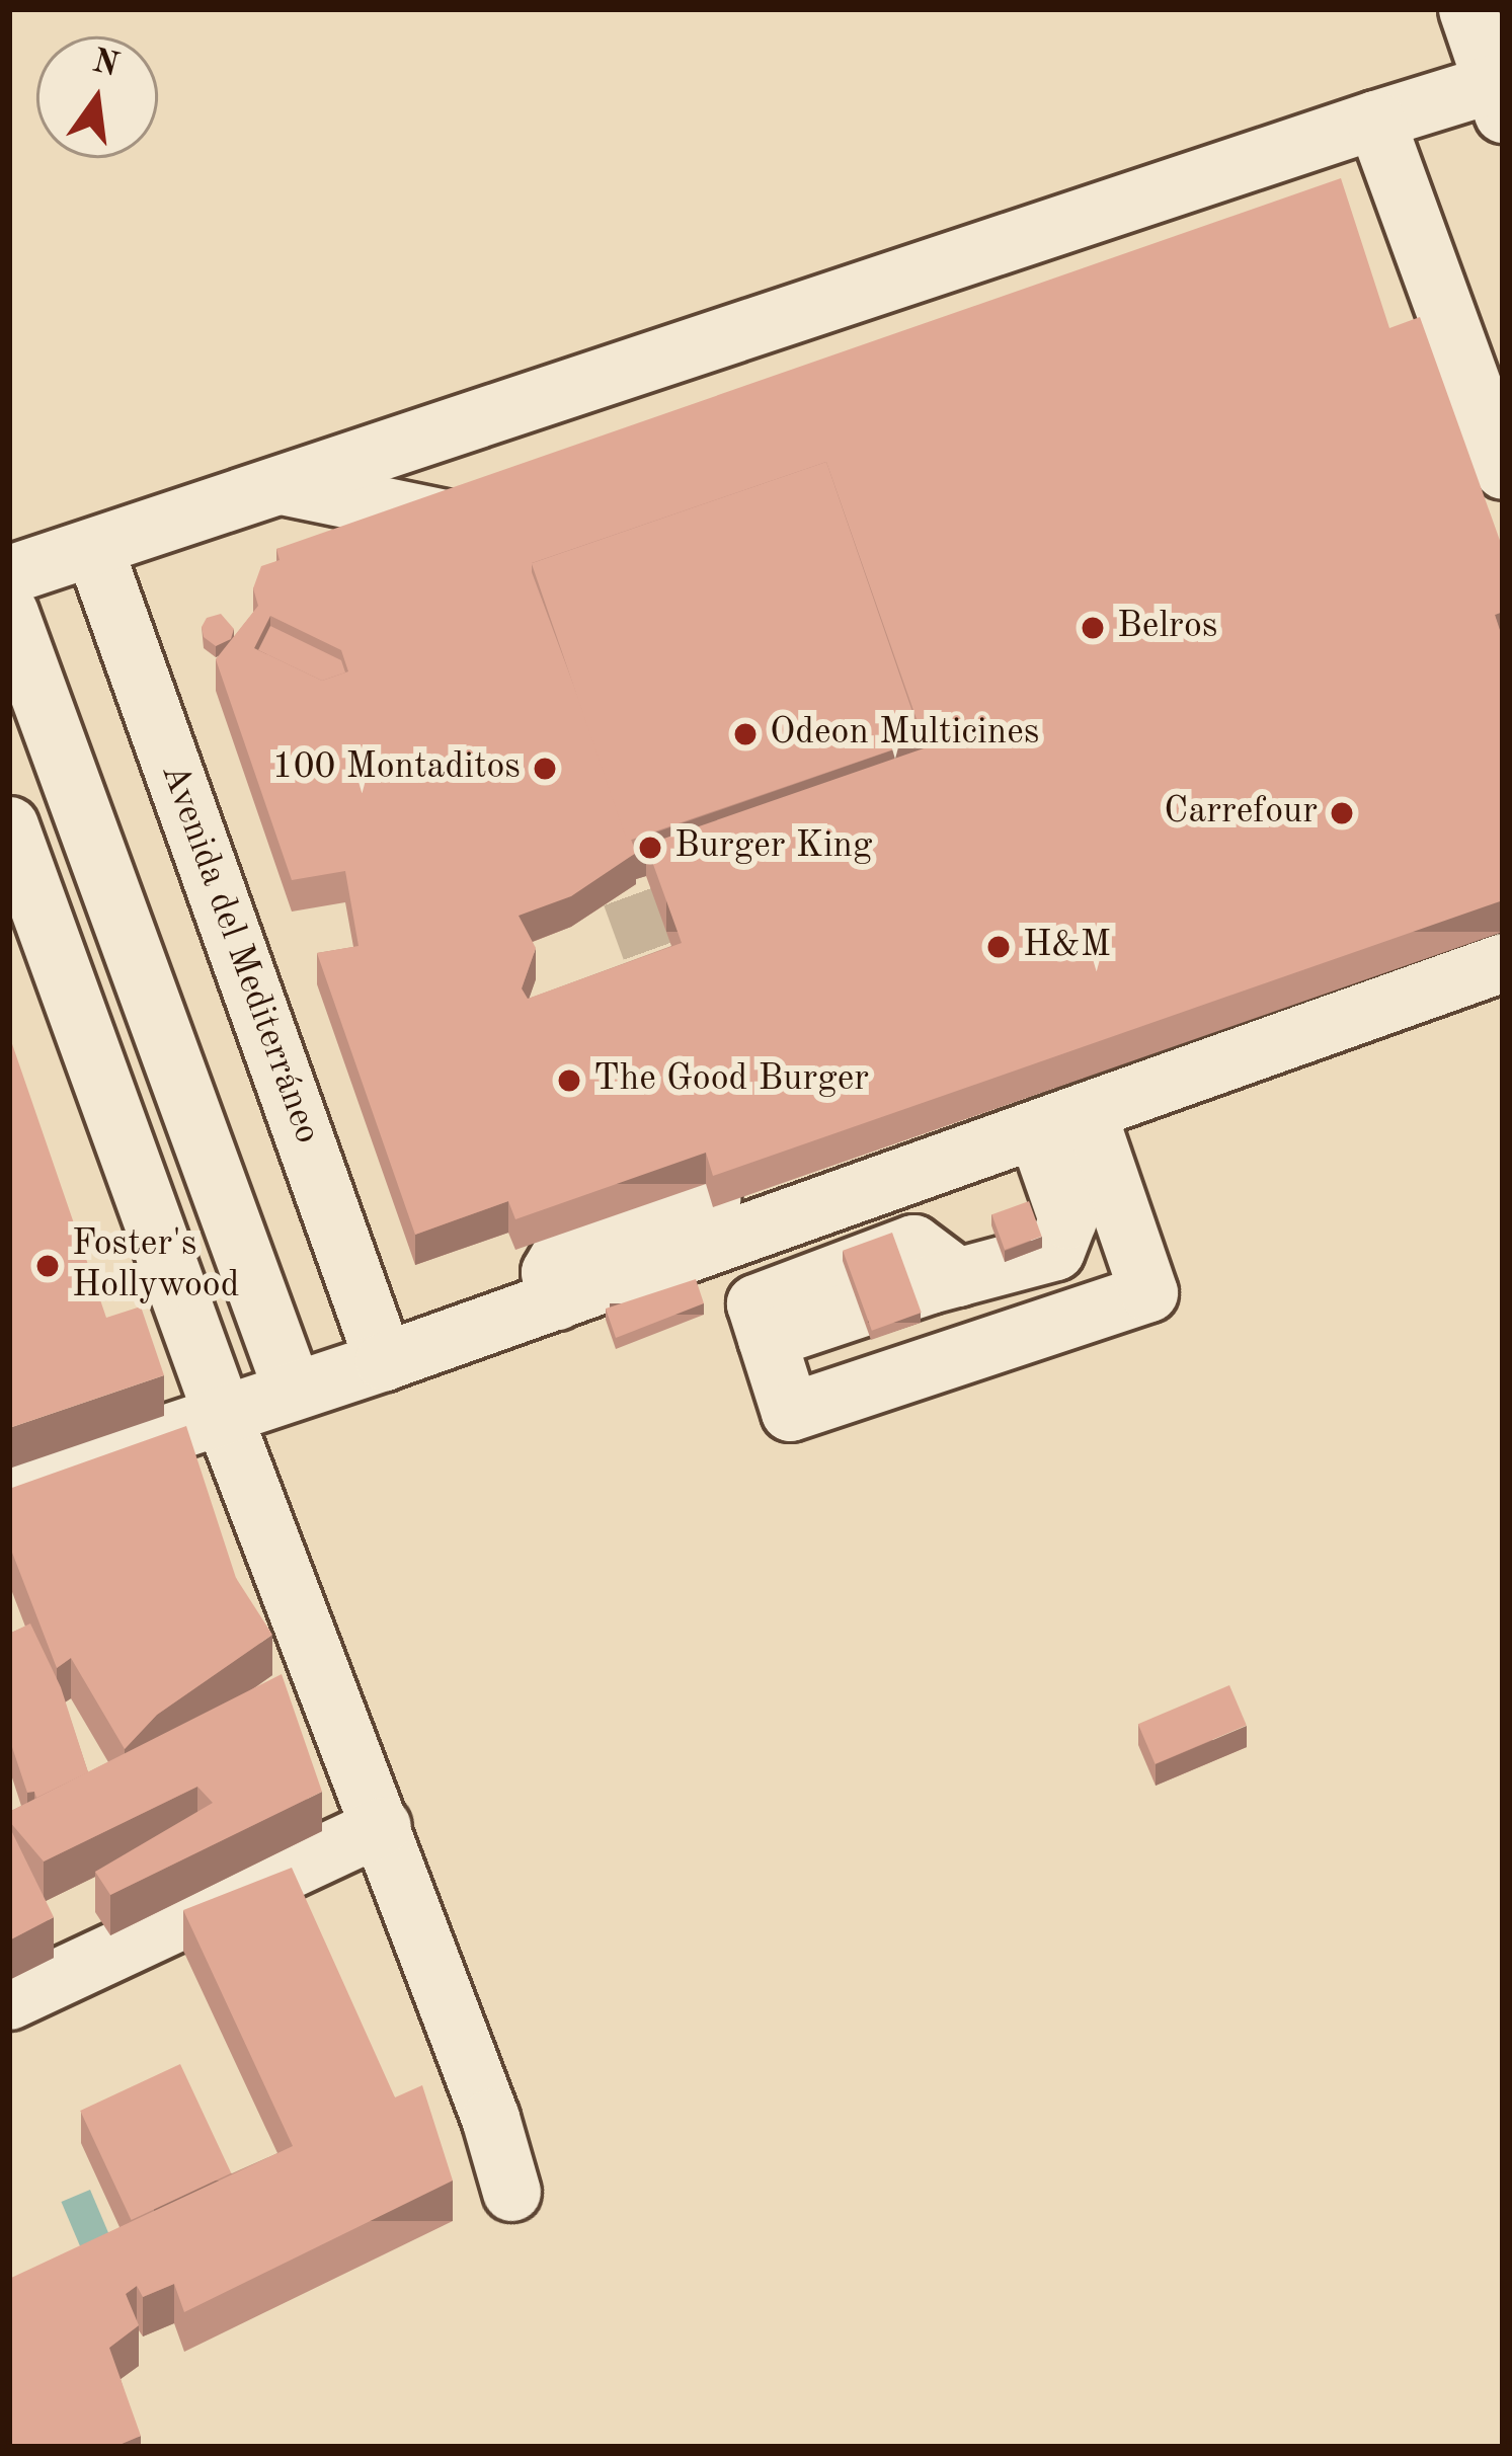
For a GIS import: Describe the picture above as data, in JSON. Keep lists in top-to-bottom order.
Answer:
{
  "streets": {
    "street": ["Avenida del Mediterráneo"]
  },
  "places": [
    "Belros",
    "Odeon Multicines",
    "100 Montaditos",
    "Carrefour",
    "Burger King",
    "H&M",
    "The Good Burger",
    "Foster's Hollywood"
  ],
  "north": "top"
}
